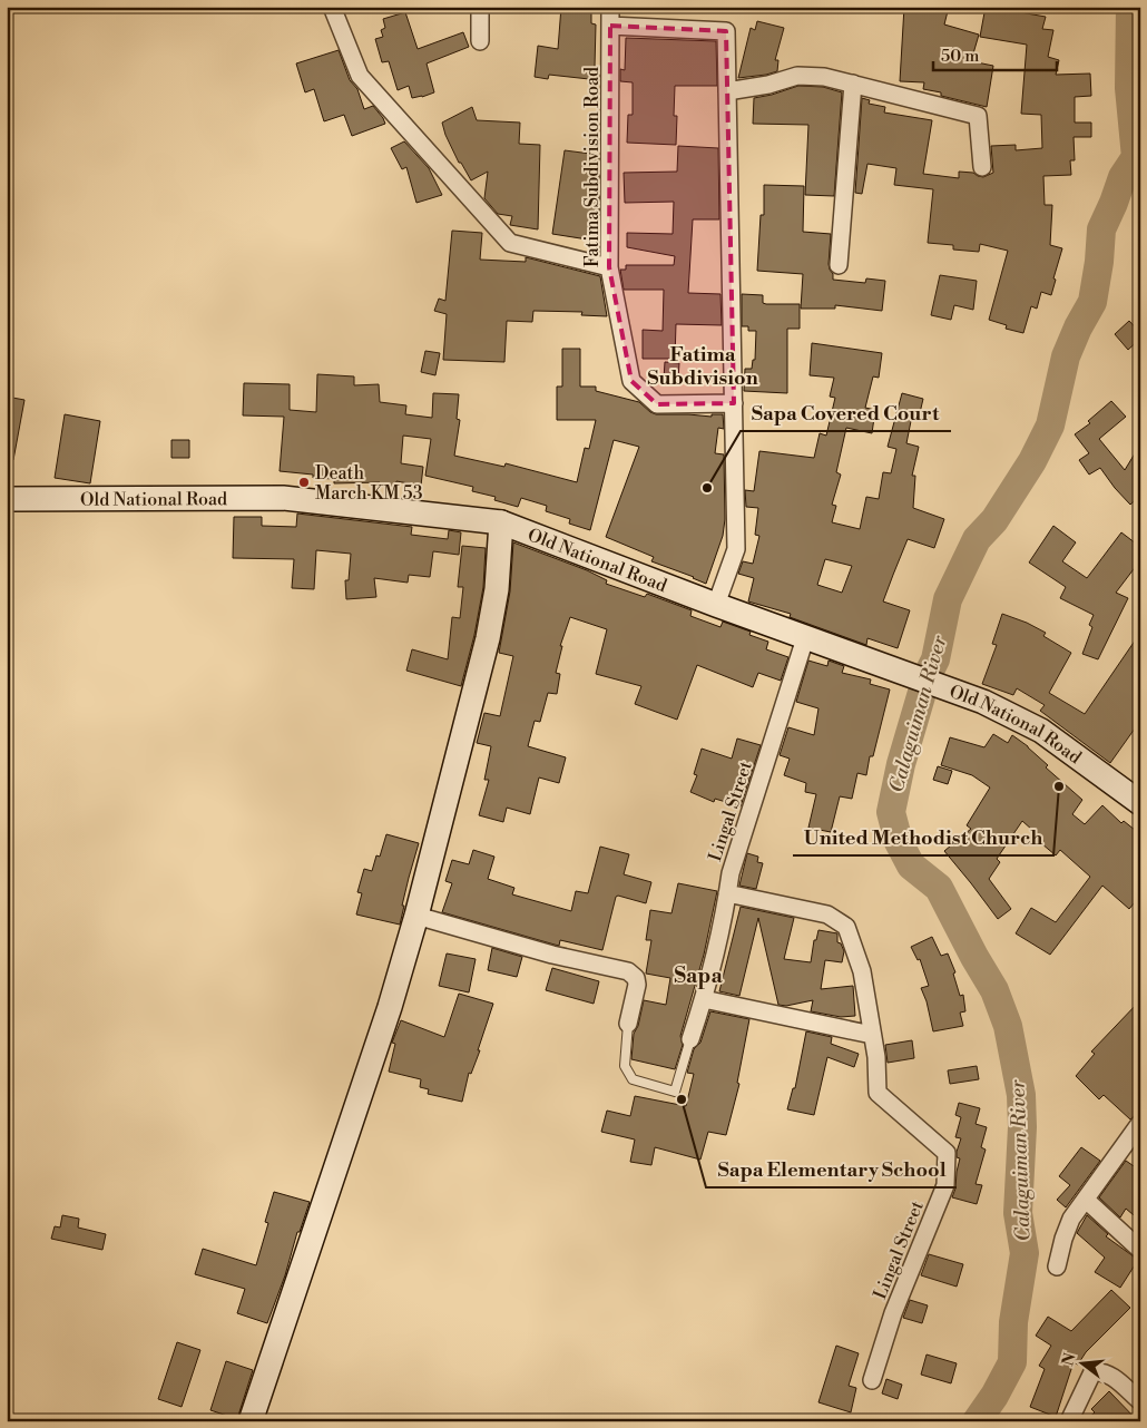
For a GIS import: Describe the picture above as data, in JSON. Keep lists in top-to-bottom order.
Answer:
{
  "streets": {
    "main road": ["Old National Road"],
    "street": ["Fatima Subdivision Road", "Lingal Street"]
  },
  "crossings": [
    ["Old National Road", "Lingal Street"]
  ],
  "districts": ["Fatima Subdivision", "Sapa"],
  "water": ["Calaguiman River"],
  "places": [
    "Death March KM 53",
    "Sapa Covered Court",
    "United Methodist Church",
    "Sapa Elementary School"
  ],
  "scale_bar": "50 m",
  "north": "left"
}
